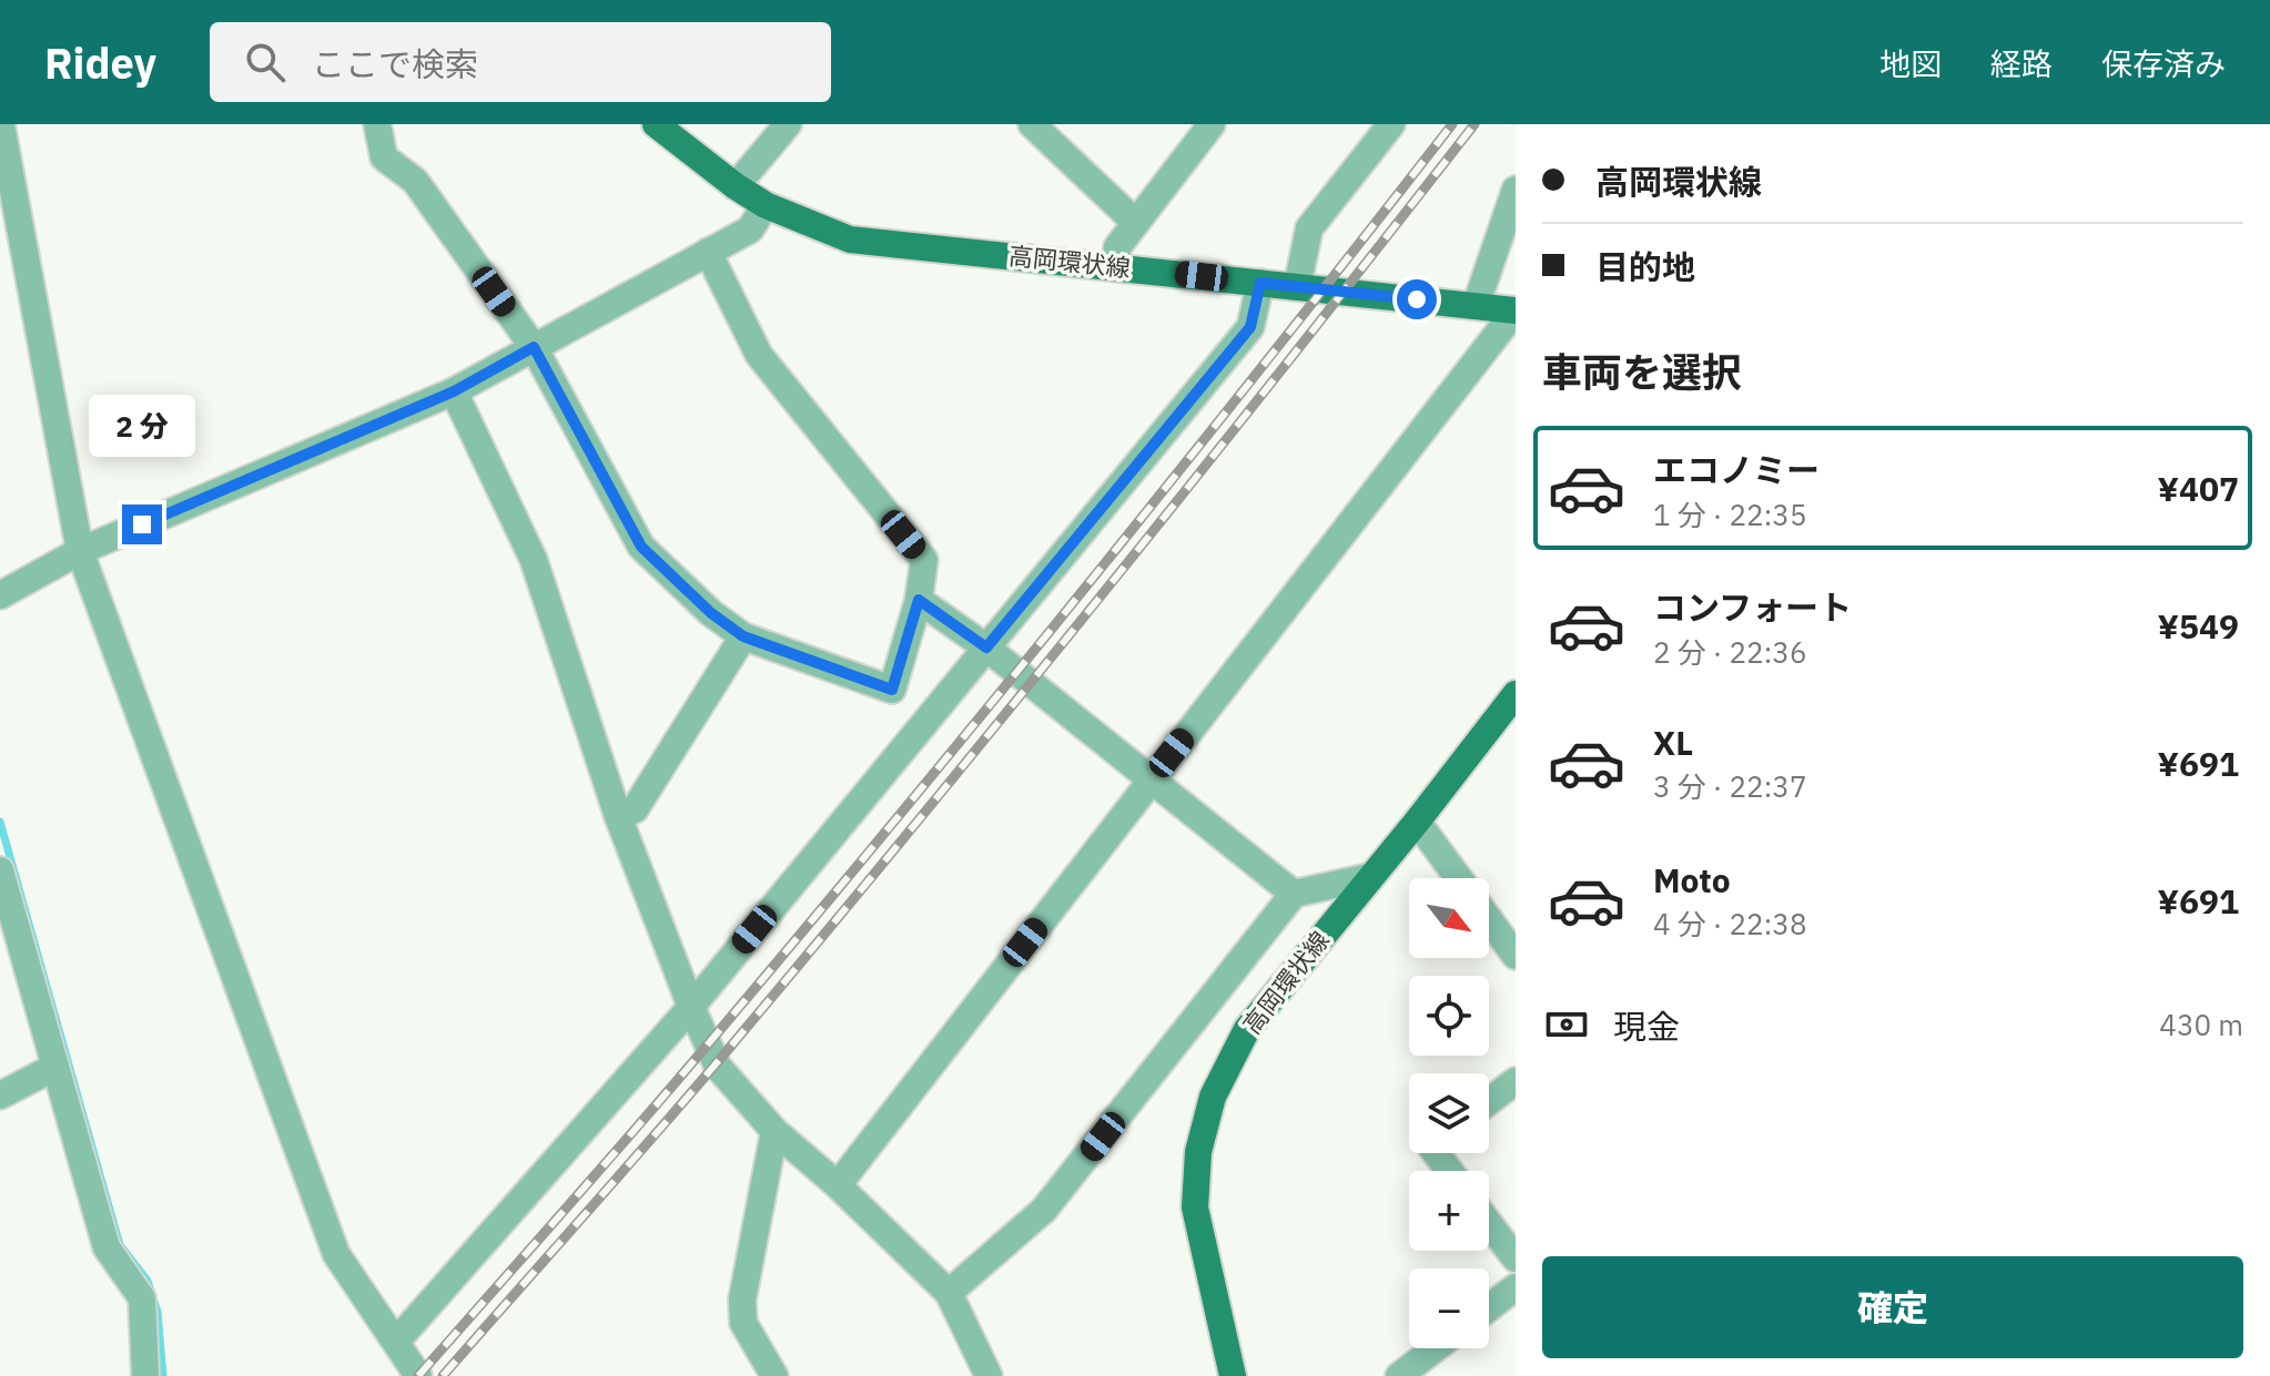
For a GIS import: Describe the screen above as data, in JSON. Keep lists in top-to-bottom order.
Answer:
{
  "streets": {
    "main road": ["高岡環状線"]
  },
  "north": "bottom right",
  "page": {
    "header": "Ridey",
    "search": "ここで検索",
    "nav": ["地図", "経路", "保存済み"],
    "banner": ["高岡環状線", "目的地"],
    "heading": "車両を選択",
    "bubble": "2 分",
    "list": [
      {
        "name": "エコノミー",
        "note": "1 分 · 22:35",
        "value": "¥407"
      },
      {
        "name": "コンフォート",
        "note": "2 分 · 22:36",
        "value": "¥549"
      },
      {
        "name": "XL",
        "note": "3 分 · 22:37",
        "value": "¥691"
      },
      {
        "name": "Moto",
        "note": "4 分 · 22:38",
        "value": "¥691"
      }
    ],
    "map_buttons": ["+", "−"],
    "pay": ["現金", "430 m"],
    "buttons": "確定"
  }
}
